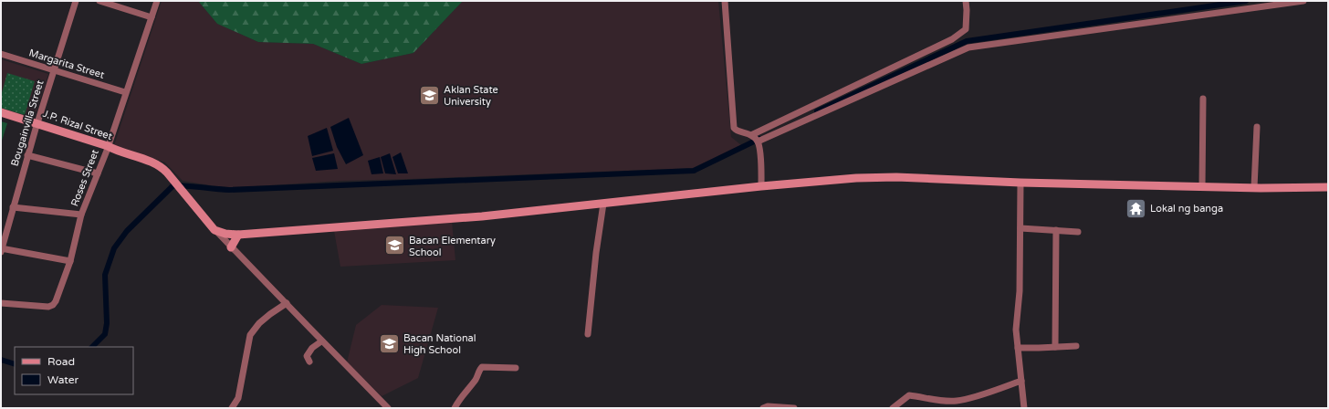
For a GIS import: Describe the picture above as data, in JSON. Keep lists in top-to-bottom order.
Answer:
{
  "streets": {
    "main road": ["J.P. Rizal Street"],
    "street": ["Margarita Street", "Bougainvilla Street", "Roses Street"]
  },
  "crossings": [
    ["Margarita Street", "Bougainvilla Street"],
    ["Margarita Street", "Roses Street"],
    ["Bougainvilla Street", "J.P. Rizal Street"],
    ["J.P. Rizal Street", "Roses Street"]
  ],
  "places": {
    "school or university": ["Aklan State University", "Bacan Elementary School", "Bacan National High School"],
    "temple": ["Lokal ng banga"]
  },
  "legend": ["Road", "Water"]
}
